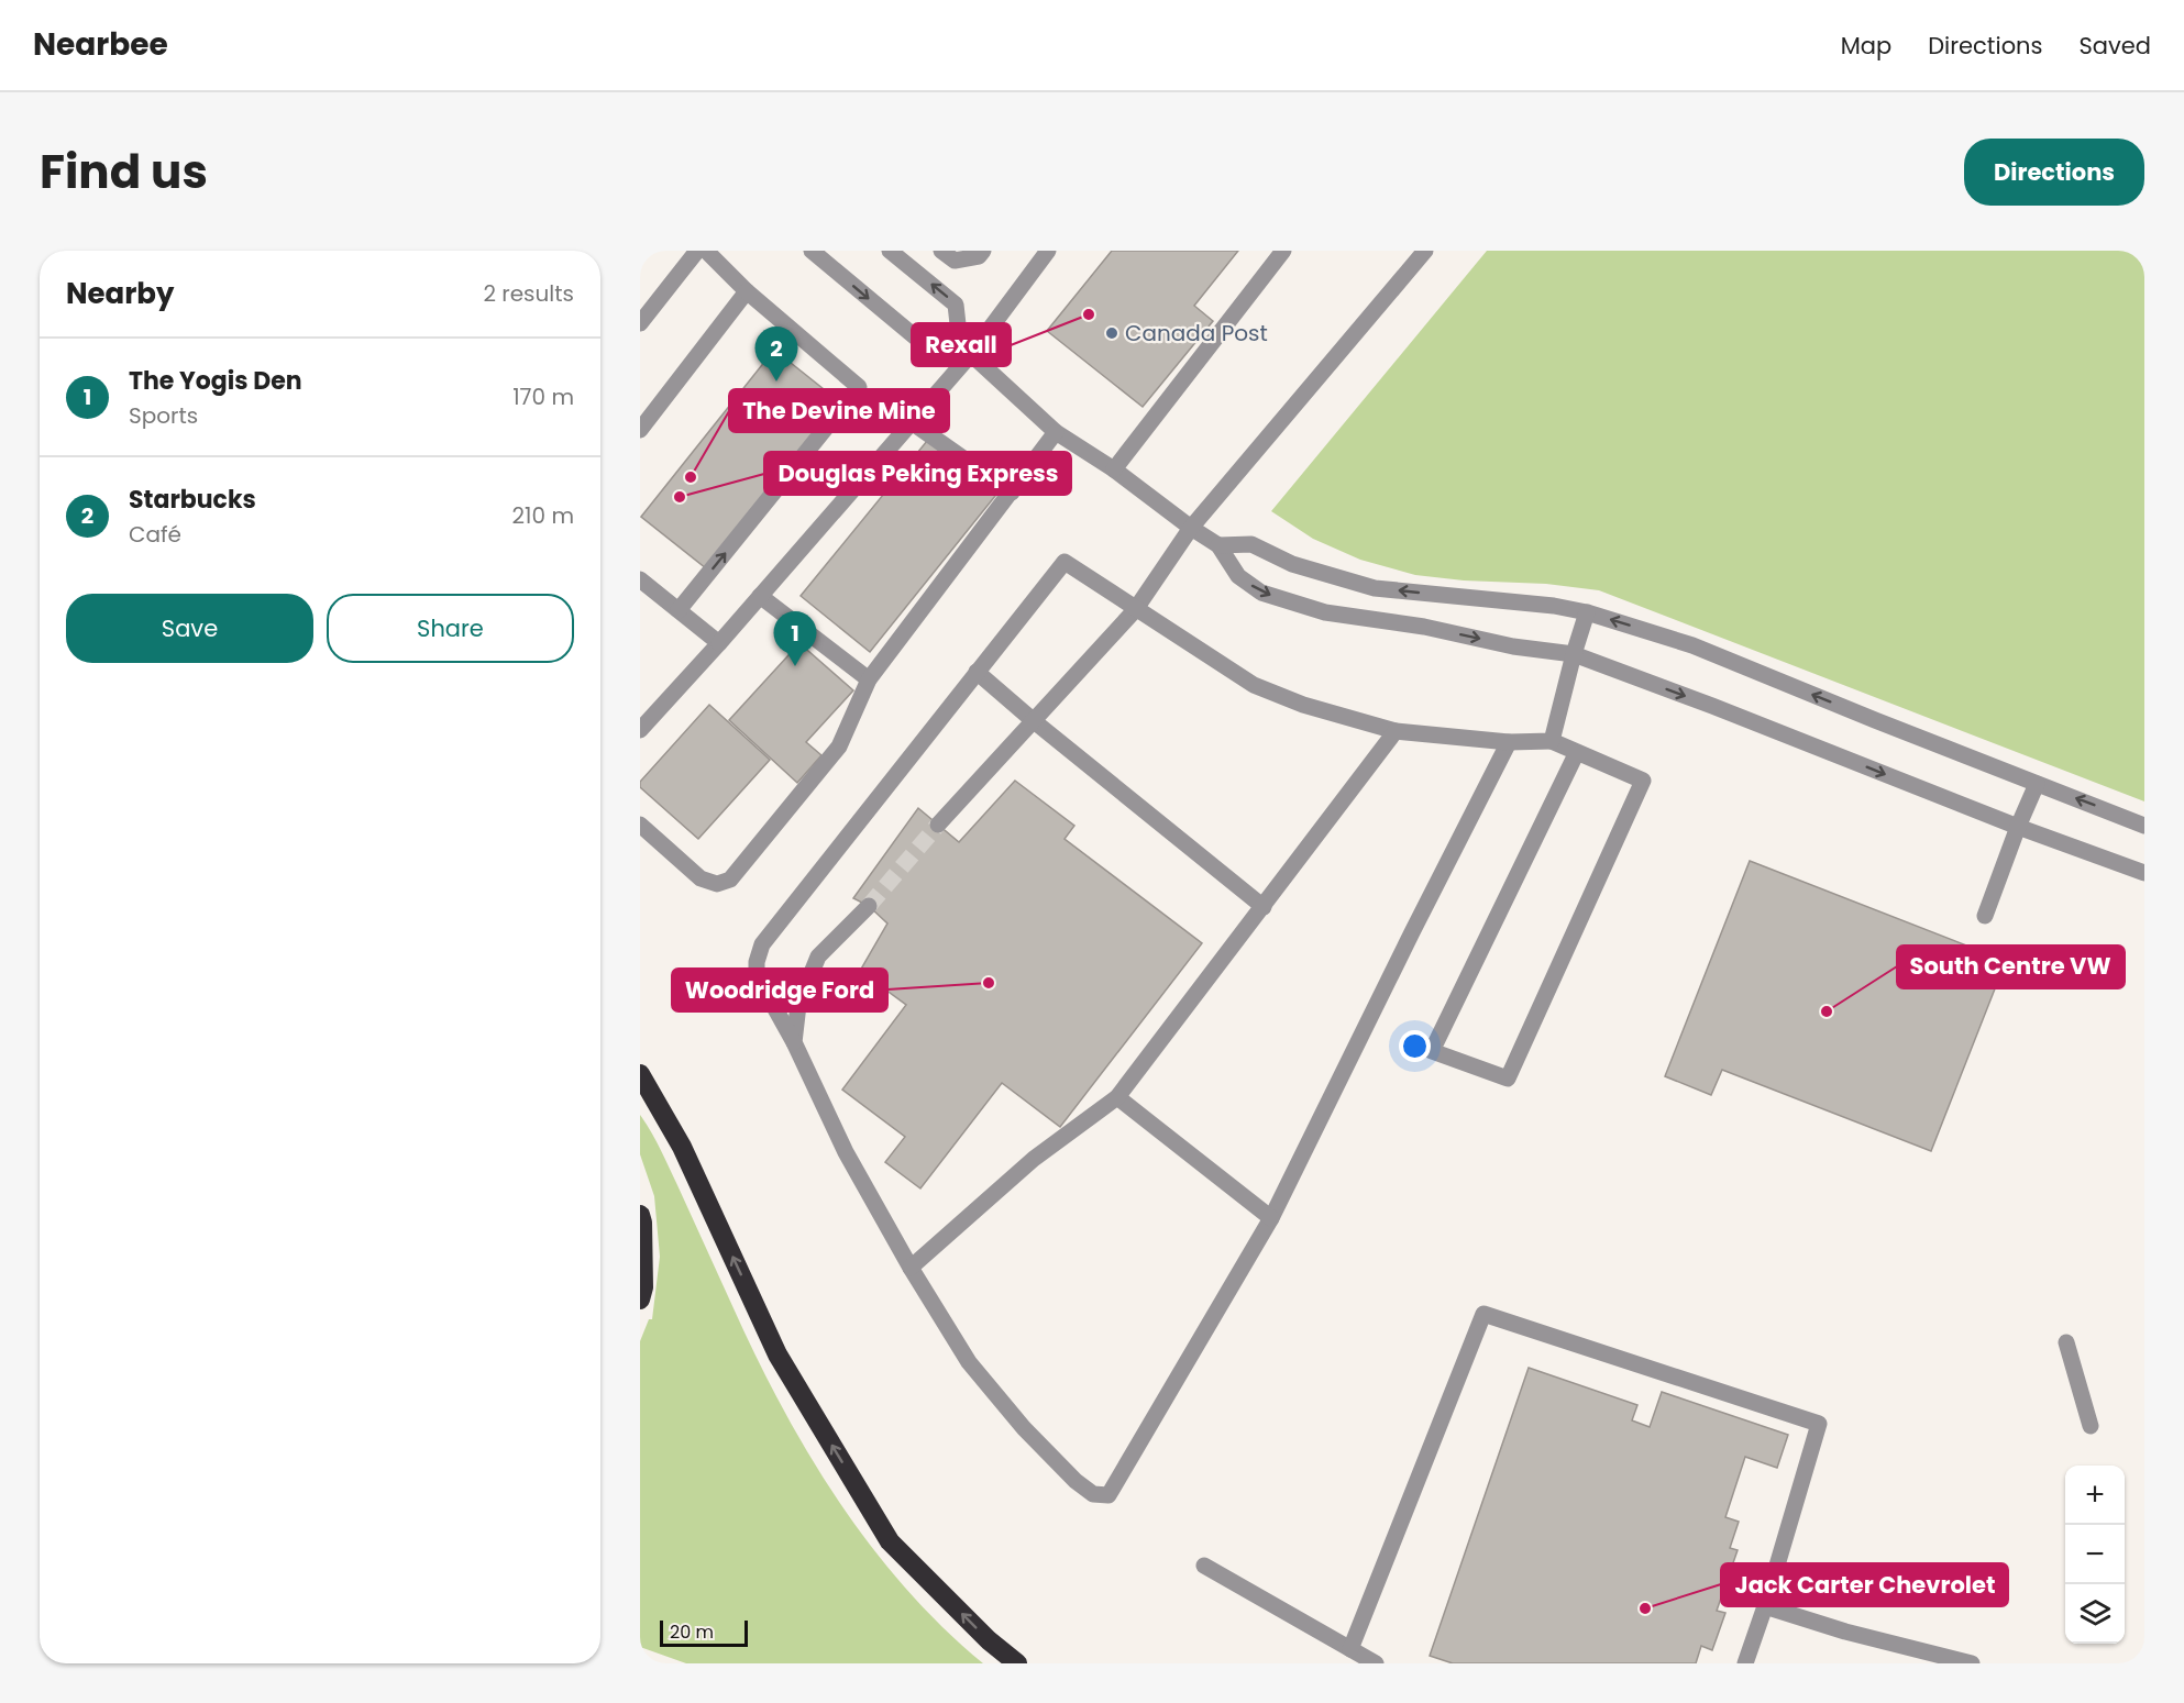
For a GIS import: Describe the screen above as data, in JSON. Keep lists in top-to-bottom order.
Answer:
{
  "places": [
    "Rexall",
    "Canada Post",
    "The Devine Mine",
    "Douglas Peking Express",
    "Woodridge Ford",
    "South Centre VW",
    "Jack Carter Chevrolet"
  ],
  "scale_bar": "20 m",
  "page": {
    "header": "Nearbee",
    "nav": ["Map", "Directions", "Saved"],
    "title": "Find us",
    "buttons": [
      "Directions",
      ["Save", "Share"]
    ],
    "heading": ["Nearby", "2 results"],
    "pins": ["2", "1"],
    "list": [
      {
        "mark": "1",
        "name": "The Yogis Den",
        "note": "Sports",
        "value": "170 m"
      },
      {
        "mark": "2",
        "name": "Starbucks",
        "note": "Café",
        "value": "210 m"
      }
    ],
    "map_buttons": ["+", "−"],
    "scale": "20 m"
  }
}
